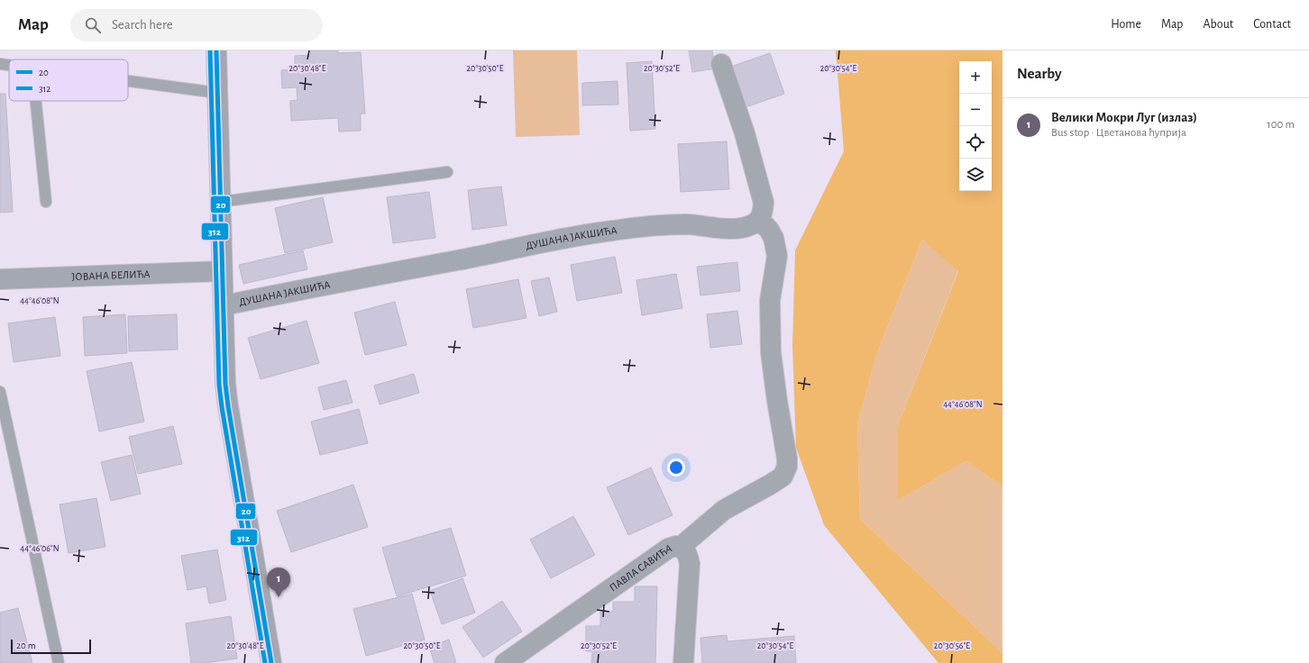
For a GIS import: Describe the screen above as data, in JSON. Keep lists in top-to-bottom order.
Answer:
{
  "streets": {
    "street": ["ДУШАНА ЈАКШИЋА", "ЈОВАНА БЕЛИЋА", "ПАВЛА САВИЋА"]
  },
  "lines": ["transit line 20", "transit line 312"],
  "legend": ["20", "312"],
  "scale_bar": "20 m",
  "page": {
    "header": "Map",
    "search": "Search here",
    "nav": [
      "Home",
      "Map",
      "About",
      "Contact"
    ],
    "heading": "Nearby",
    "map_buttons": ["+", "−"],
    "list": [
      {
        "mark": "1",
        "name": "Велики Мокри Луг (излаз)",
        "note": "Bus stop · Цветанова ћуприја",
        "value": "100 m"
      }
    ],
    "pins": "1",
    "scale": "20 m"
  },
  "coordinates": [
    "20°30'48\"E",
    "20°30'50\"E",
    "20°30'52\"E",
    "20°30'54\"E",
    "44°46'08\"N",
    "44°46'06\"N",
    "20°30'56\"E"
  ]
}
